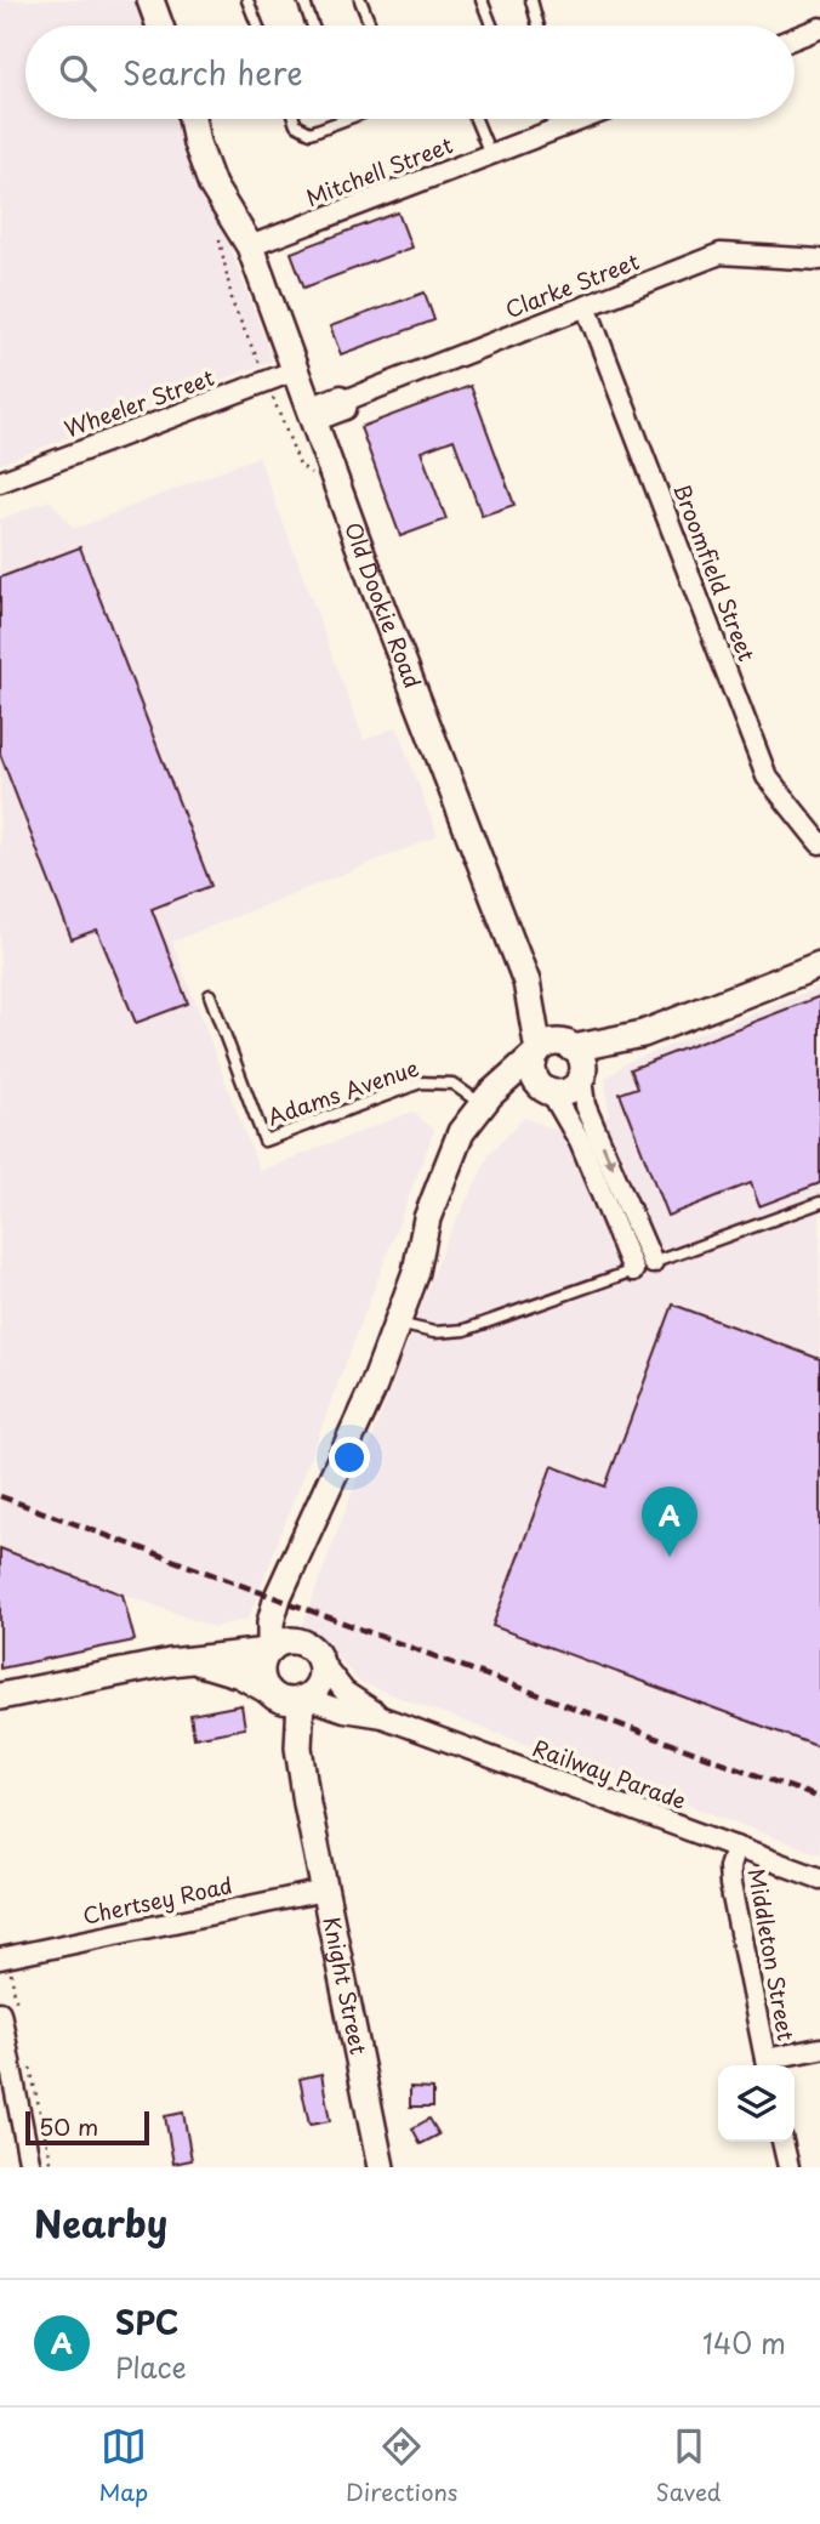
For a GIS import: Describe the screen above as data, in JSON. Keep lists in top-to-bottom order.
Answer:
{
  "streets": {
    "street": [
      "Mitchell Street",
      "Clarke Street",
      "Wheeler Street",
      "Broomfield Street",
      "Old Dookie Road",
      "Railway Parade",
      "Chertsey Road",
      "Middleton Street",
      "Knight Street"
    ],
    "lane": ["Adams Avenue"]
  },
  "crossings": [
    ["Mitchell Street", "Old Dookie Road"],
    ["Clarke Street", "Broomfield Street"],
    ["Clarke Street", "Old Dookie Road"],
    ["Wheeler Street", "Old Dookie Road"],
    ["Railway Parade", "Middleton Street"],
    ["Railway Parade", "Knight Street"],
    ["Chertsey Road", "Knight Street"]
  ],
  "scale_bar": "50 m",
  "page": {
    "search": "Search here",
    "pins": "A",
    "scale": "50 m",
    "heading": "Nearby",
    "list": [
      {
        "mark": "A",
        "name": "SPC",
        "note": "Place",
        "value": "140 m"
      }
    ],
    "nav": ["Map", "Directions", "Saved"]
  }
}
